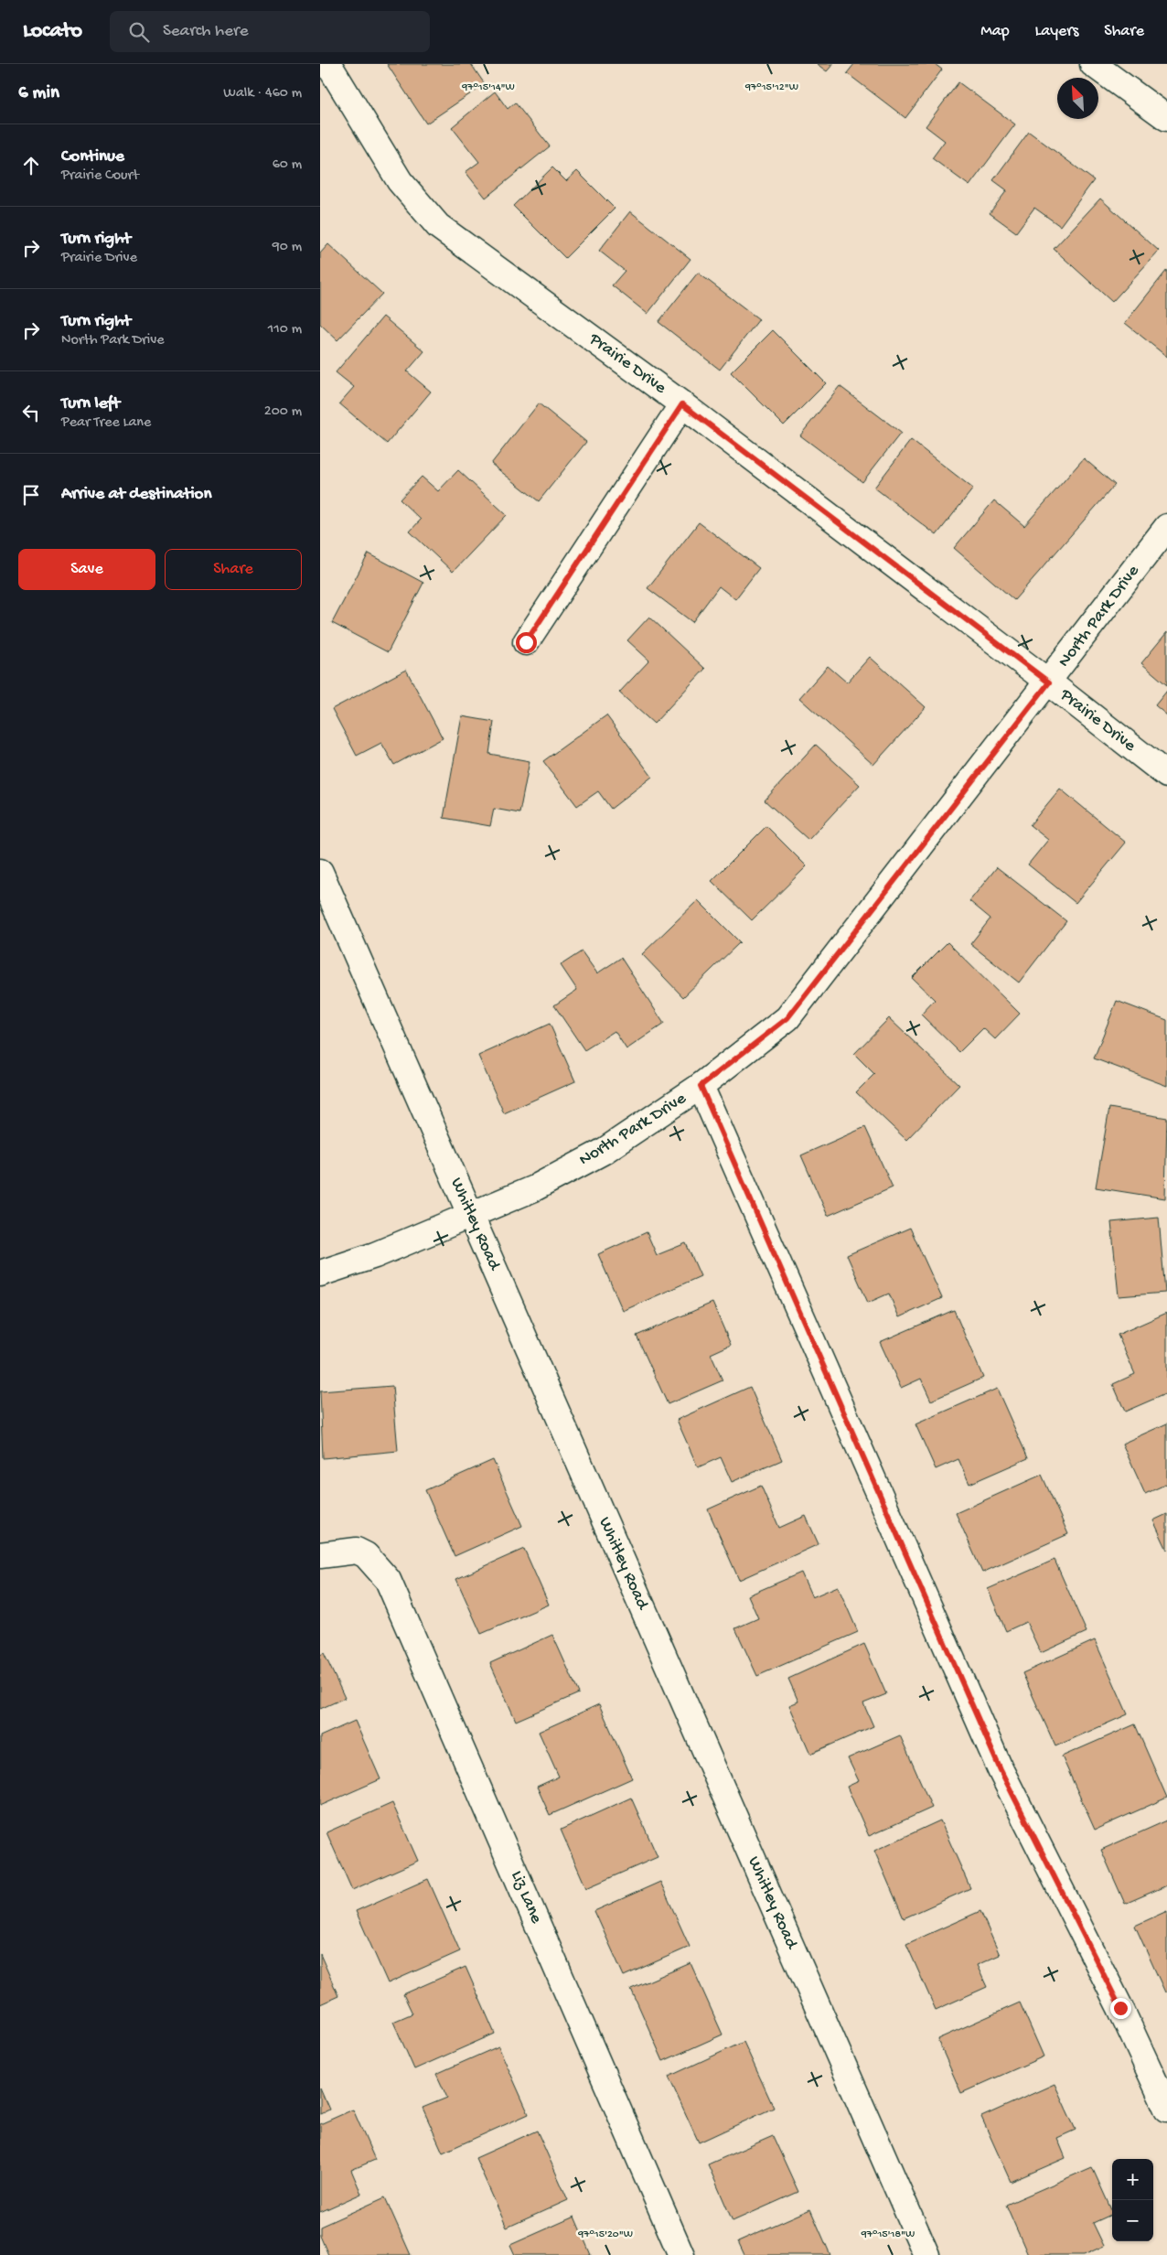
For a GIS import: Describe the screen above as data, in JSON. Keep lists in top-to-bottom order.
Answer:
{
  "streets": {
    "street": [
      "Prairie Drive",
      "North Park Drive",
      "Whitley Road",
      "Liz Lane"
    ]
  },
  "crossings": [
    ["Prairie Drive", "North Park Drive"],
    ["North Park Drive", "Whitley Road"]
  ],
  "north": "top left",
  "page": {
    "header": "Locato",
    "search": "Search here",
    "nav": ["Map", "Layers", "Share"],
    "heading": ["6 min", "Walk · 460 m"],
    "list": [
      ["Continue", "Prairie Court", "60 m"],
      ["Turn right", "Prairie Drive", "90 m"],
      ["Turn right", "North Park Drive", "110 m"],
      ["Turn left", "Pear Tree Lane", "200 m"],
      "Arrive at destination"
    ],
    "buttons": ["Save", "Share"],
    "map_buttons": ["+", "−"]
  },
  "coordinates": [
    "97°15'12\"W",
    "97°15'14\"W",
    "97°15'20\"W",
    "97°15'18\"W"
  ]
}
